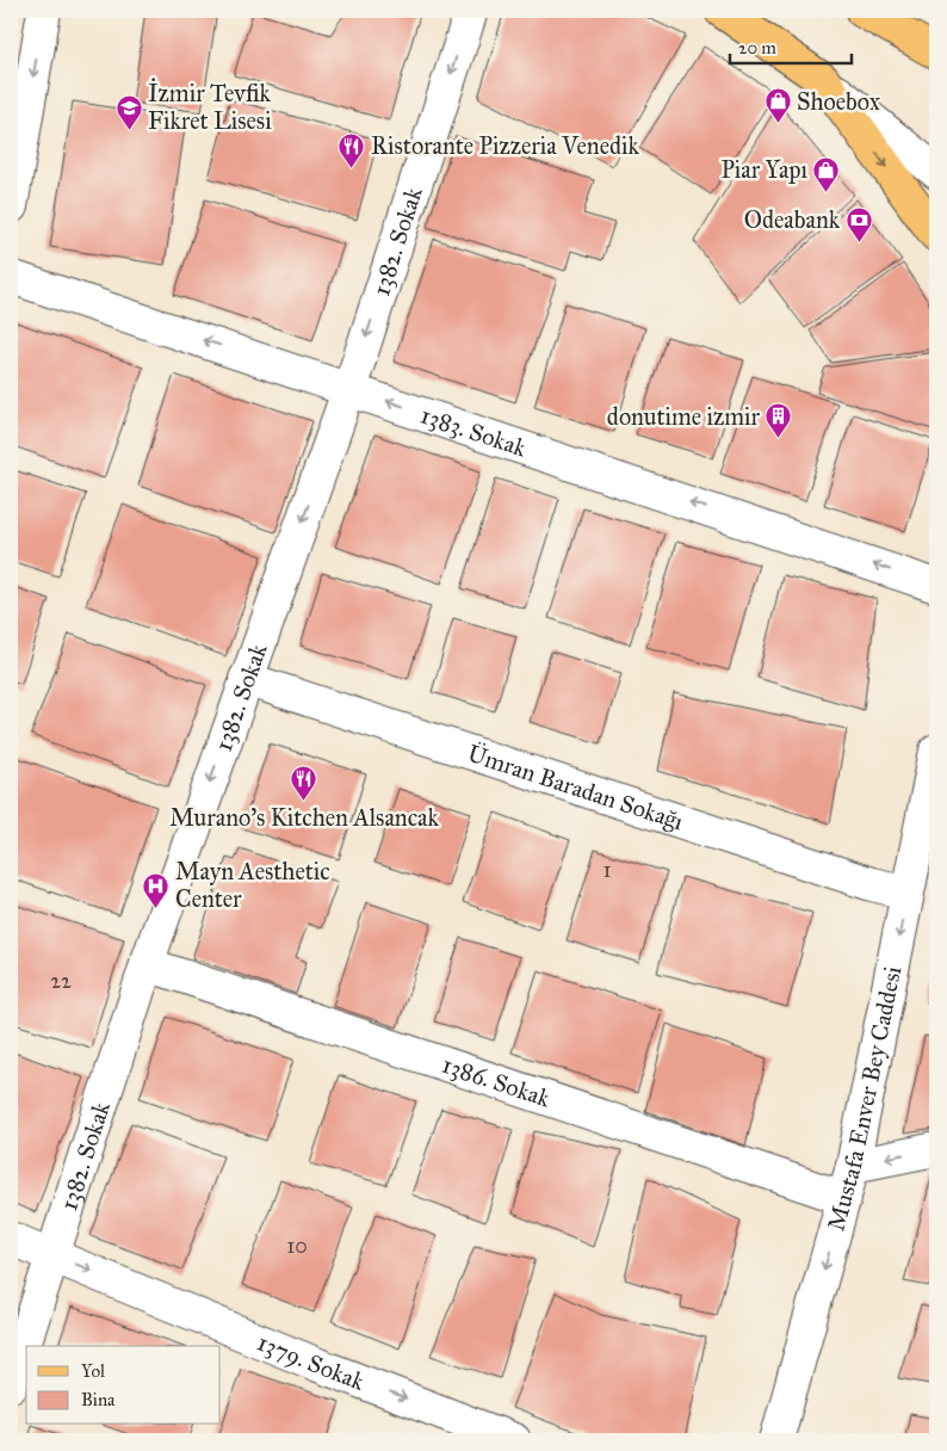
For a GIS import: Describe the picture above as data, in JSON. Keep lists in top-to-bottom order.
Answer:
{
  "streets": {
    "street": [
      "1382. Sokak",
      "1383. Sokak",
      "Ümran Baradan Sokağı",
      "1386. Sokak",
      "Mustafa Enver Bey Caddesi",
      "1379. Sokak"
    ]
  },
  "crossings": [
    ["1382. Sokak", "1383. Sokak"],
    ["1382. Sokak", "Ümran Baradan Sokağı"],
    ["1382. Sokak", "1386. Sokak"],
    ["1382. Sokak", "1379. Sokak"],
    ["Ümran Baradan Sokağı", "Mustafa Enver Bey Caddesi"],
    ["1386. Sokak", "Mustafa Enver Bey Caddesi"]
  ],
  "one_way": [
    "1382. Sokak",
    "1383. Sokak",
    "Mustafa Enver Bey Caddesi",
    "1379. Sokak"
  ],
  "places": {
    "shop": ["Shoebox", "Piar Yapı"],
    "school or university": ["İzmir Tevfik Fikret Lisesi"],
    "restaurant": ["Ristorante Pizzeria Venedik", "Murano's Kitchen Alsancak"],
    "bank": ["Odeabank"],
    "building": ["donutime izmir"],
    "hospital": ["Mayn Aesthetic Center"]
  },
  "house_numbers": ["1", "22", "10"],
  "legend": ["Yol", "Bina"],
  "scale_bar": "20 m"
}
